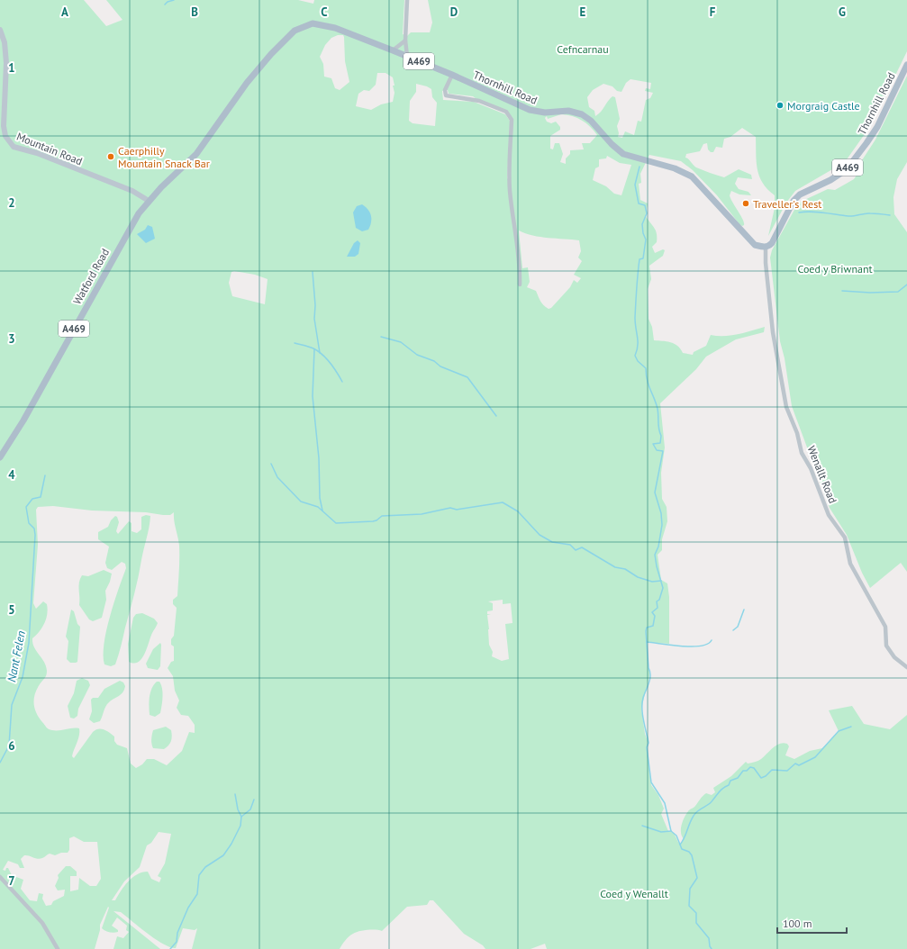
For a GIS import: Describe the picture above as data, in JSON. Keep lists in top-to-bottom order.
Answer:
{
  "streets": {
    "main road": [
      "A469",
      "Thornhill Road",
      "Mountain Road",
      "Watford Road"
    ],
    "street": ["Wenallt Road"]
  },
  "crossings": [
    ["Thornhill Road", "Mountain Road"],
    ["Thornhill Road", "Watford Road"],
    ["Thornhill Road", "Wenallt Road"],
    ["Mountain Road", "Watford Road"]
  ],
  "water": ["Nant Felen"],
  "parks": ["Cefncarnau", "Coed y Briwnant", "Coed y Wenallt"],
  "places": ["Morgraig Castle", "Caerphilly Mountain Snack Bar", "Traveller's Rest"],
  "scale_bar": "100 m",
  "grid": {
    "columns": [
      "A",
      "B",
      "C",
      "D",
      "E",
      "F",
      "G"
    ],
    "rows": [
      "1",
      "2",
      "3",
      "4",
      "5",
      "6",
      "7"
    ]
  }
}
